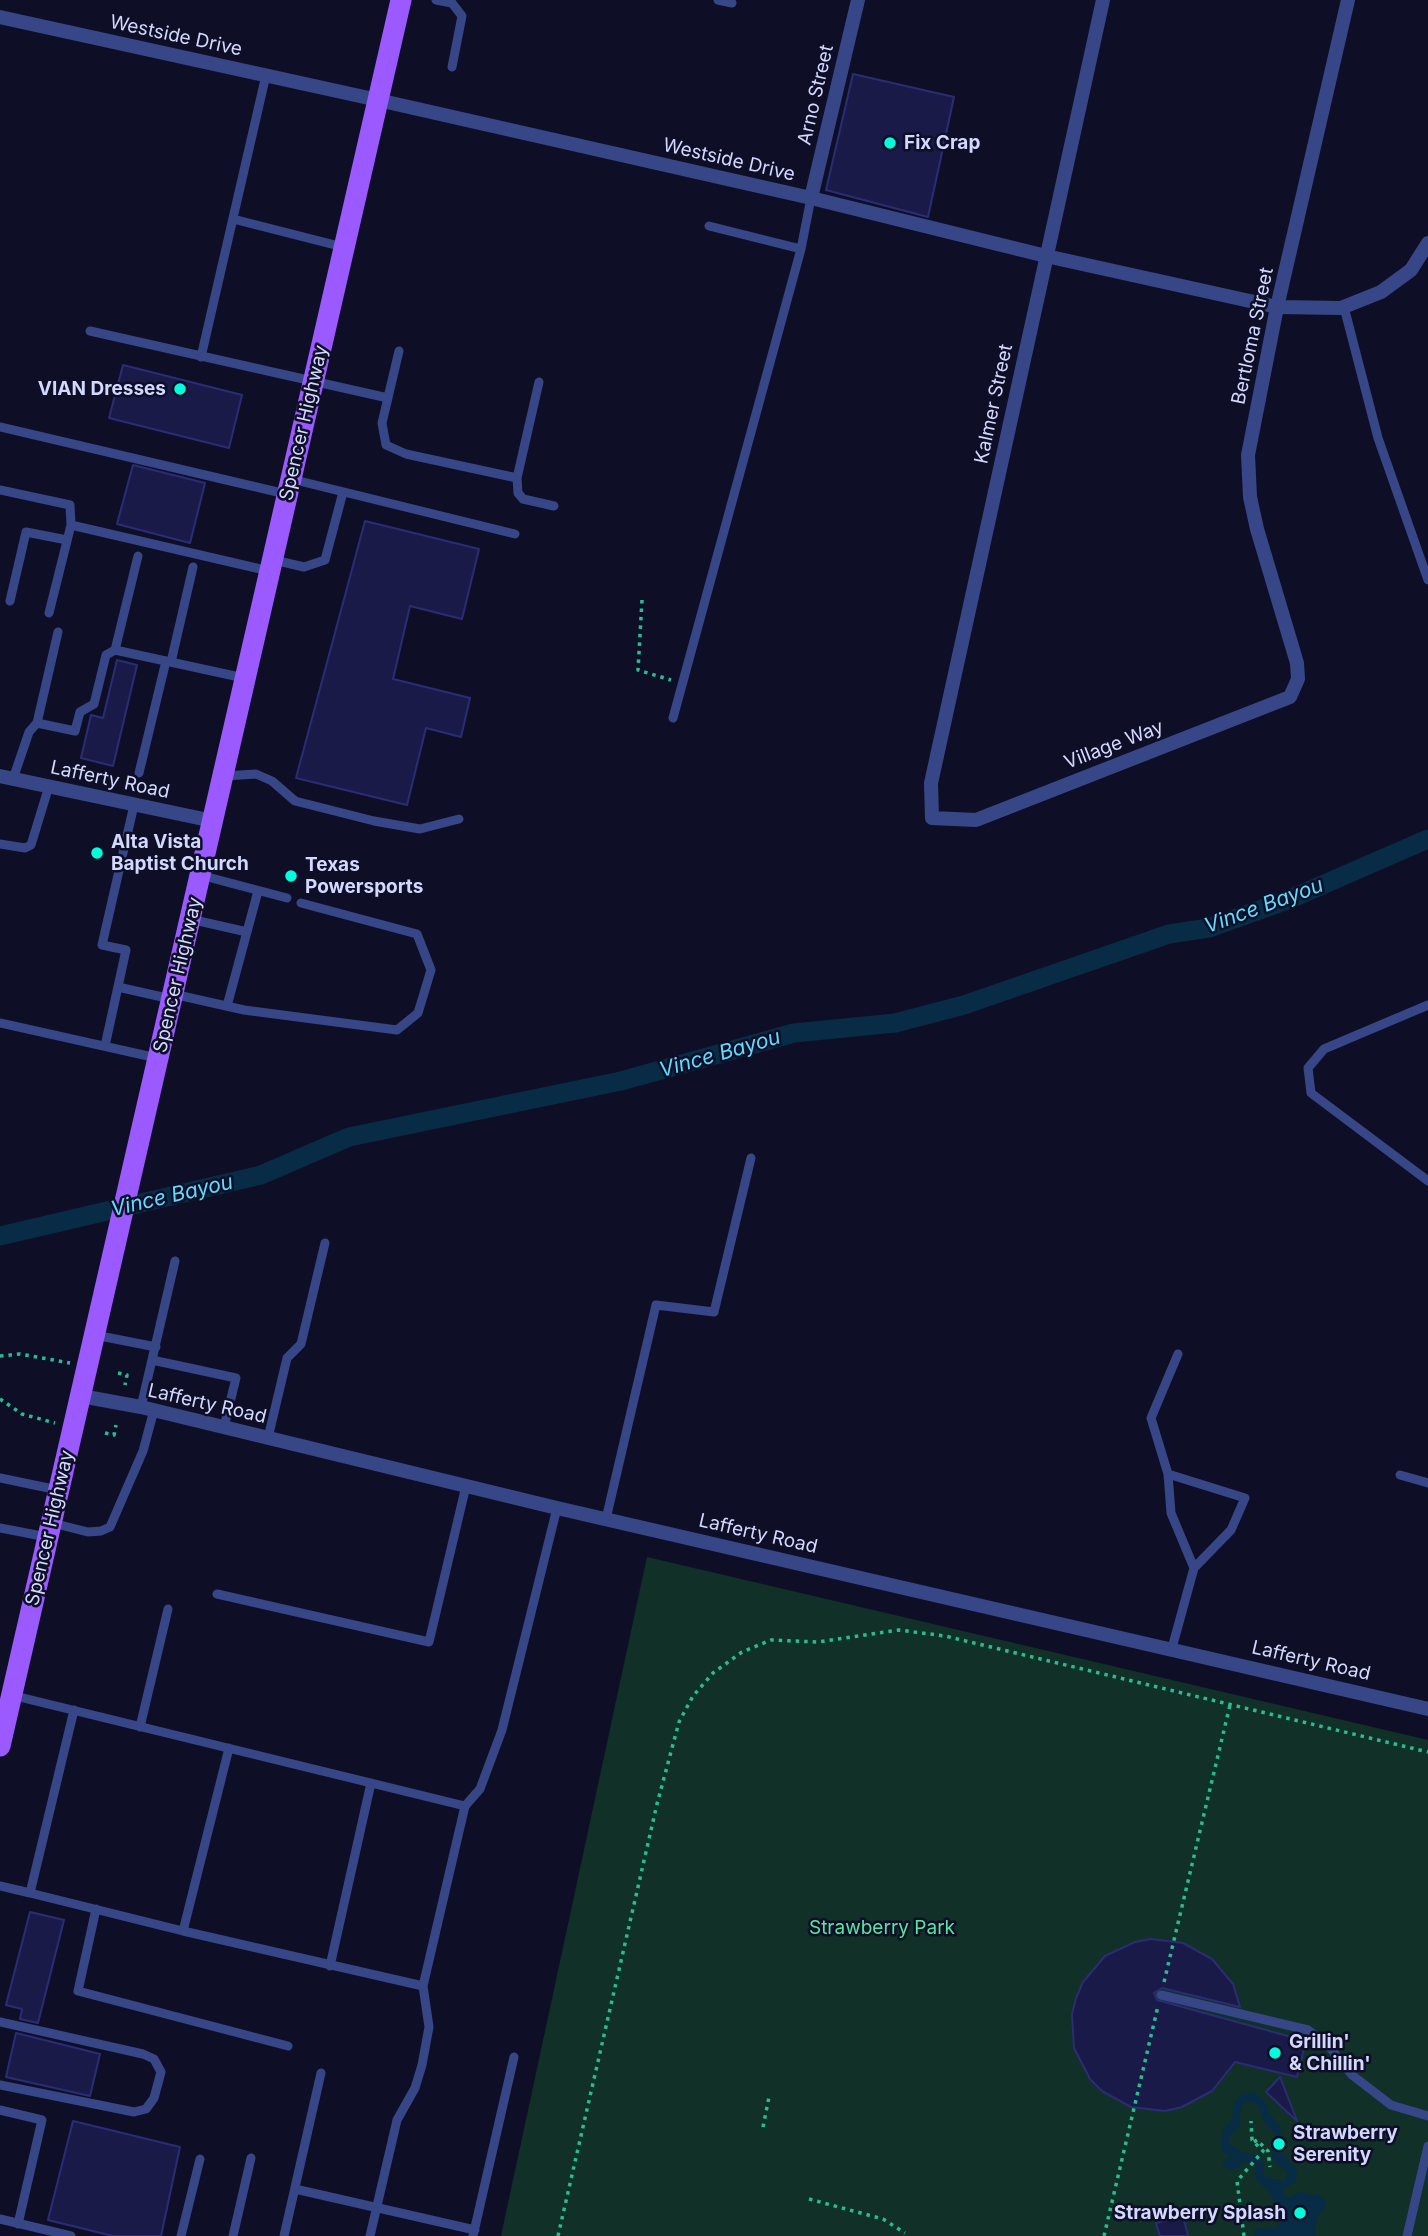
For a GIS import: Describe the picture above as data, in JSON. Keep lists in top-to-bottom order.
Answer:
{
  "streets": {
    "main road": ["Spencer Highway"],
    "street": [
      "Westside Drive",
      "Arno Street",
      "Bertloma Street",
      "Kalmer Street",
      "Village Way",
      "Lafferty Road"
    ]
  },
  "crossings": [
    ["Westside Drive", "Arno Street"],
    ["Westside Drive", "Bertloma Street"],
    ["Westside Drive", "Kalmer Street"],
    ["Westside Drive", "Spencer Highway"],
    ["Bertloma Street", "Village Way"],
    ["Kalmer Street", "Village Way"],
    ["Spencer Highway", "Lafferty Road"]
  ],
  "water": ["Vince Bayou"],
  "parks": ["Strawberry Park"],
  "places": [
    "Fix Crap",
    "VIAN Dresses",
    "Alta Vista Baptist Church",
    "Texas Powersports",
    "Grillin' & Chillin'",
    "Strawberry Serenity",
    "Strawberry Splash"
  ]
}
